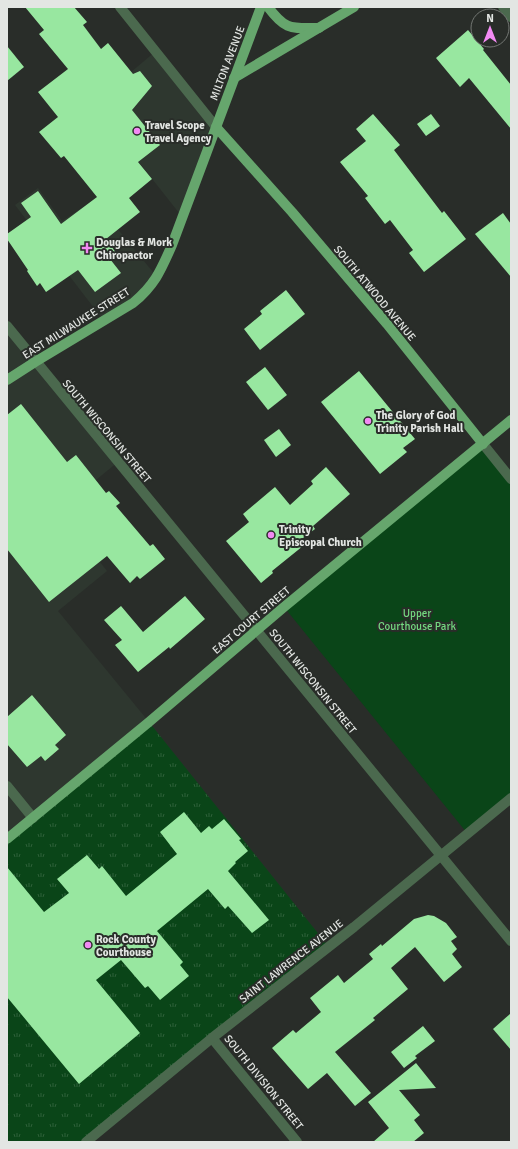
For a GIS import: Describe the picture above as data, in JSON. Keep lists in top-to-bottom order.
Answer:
{
  "streets": {
    "main road": [
      "MILTON AVENUE",
      "SOUTH ATWOOD AVENUE",
      "EAST MILWAUKEE STREET",
      "EAST COURT STREET"
    ],
    "street": ["SOUTH WISCONSIN STREET", "SAINT LAWRENCE AVENUE", "SOUTH DIVISION STREET"]
  },
  "crossings": [
    ["MILTON AVENUE", "SOUTH ATWOOD AVENUE"],
    ["MILTON AVENUE", "EAST MILWAUKEE STREET"],
    ["SOUTH ATWOOD AVENUE", "EAST MILWAUKEE STREET"],
    ["SOUTH ATWOOD AVENUE", "EAST COURT STREET"],
    ["EAST MILWAUKEE STREET", "SOUTH WISCONSIN STREET"],
    ["SOUTH WISCONSIN STREET", "EAST COURT STREET"],
    ["SOUTH WISCONSIN STREET", "SAINT LAWRENCE AVENUE"],
    ["SAINT LAWRENCE AVENUE", "SOUTH DIVISION STREET"]
  ],
  "parks": ["Upper Courthouse Park"],
  "places": {
    "other": [
      "Travel Scope Travel Agency",
      "The Glory of God Trinity Parish Hall",
      "Trinity Episcopal Church",
      "Rock County Courthouse"
    ],
    "health": ["Douglas & Mork Chiropactor"]
  },
  "north": "top"
}
